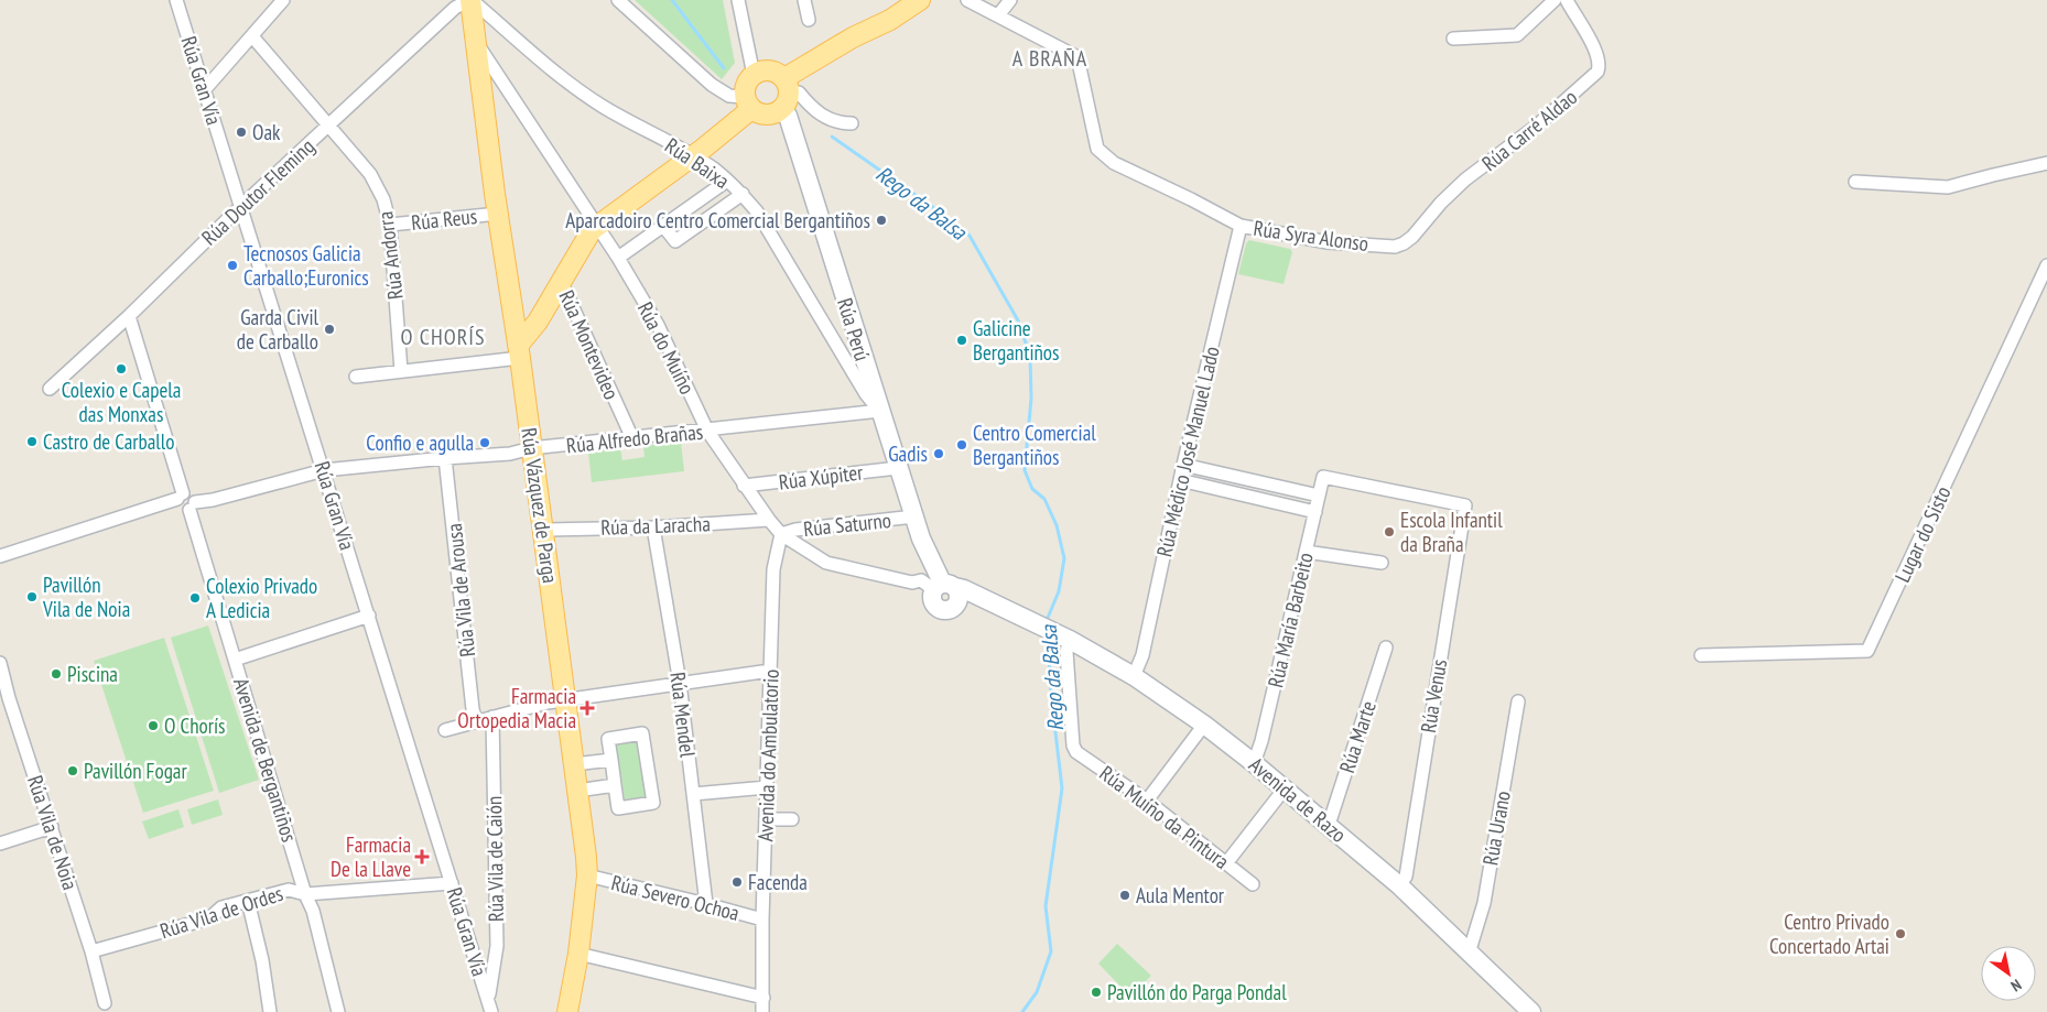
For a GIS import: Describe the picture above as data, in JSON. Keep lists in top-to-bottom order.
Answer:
{
  "streets": {
    "main road": ["Rúa Vázquez de Parga"],
    "street": [
      "Rúa Gran Vía",
      "Rúa Carré Aldao",
      "Rúa Baixa",
      "Rúa Doutor Fleming",
      "Rúa Reus",
      "Rúa Syra Alonso",
      "Rúa Andorra",
      "Rúa Perú",
      "Rúa Montevideo",
      "Rúa do Muíño",
      "Rúa Alfredo Brañas",
      "Rúa Médico José Manuel Lado",
      "Rúa Xúpiter",
      "Rúa Saturno",
      "Rúa da Laracha",
      "Lugar do Sisto",
      "Rúa Vila de Arousa",
      "Rúa María Barbeito",
      "Rúa Venus",
      "Rúa Mendel",
      "Rúa Marte",
      "Avenida do Ambulatorio",
      "Avenida de Bergantiños",
      "Avenida de Razo",
      "Rúa Muíño da Pintura",
      "Rúa Urano",
      "Rúa Vila de Noia",
      "Rúa Vila de Caión",
      "Rúa Severo Ochoa",
      "Rúa Vila de Ordes"
    ]
  },
  "crossings": [
    ["Rúa Gran Vía", "Rúa Doutor Fleming"],
    ["Rúa Gran Vía", "Rúa Alfredo Brañas"],
    ["Rúa Gran Vía", "Rúa Vila de Caión"],
    ["Rúa Gran Vía", "Rúa Vila de Ordes"],
    ["Rúa Carré Aldao", "Rúa Syra Alonso"],
    ["Rúa Baixa", "Rúa Doutor Fleming"],
    ["Rúa Baixa", "Rúa Perú"],
    ["Rúa Baixa", "Rúa Alfredo Brañas"],
    ["Rúa Doutor Fleming", "Rúa Andorra"],
    ["Rúa Reus", "Rúa Andorra"],
    ["Rúa Syra Alonso", "Rúa Médico José Manuel Lado"],
    ["Rúa Perú", "Rúa do Muíño"],
    ["Rúa Perú", "Rúa Alfredo Brañas"],
    ["Rúa Perú", "Rúa Xúpiter"],
    ["Rúa Perú", "Rúa Saturno"],
    ["Rúa Perú", "Avenida de Razo"],
    ["Rúa Montevideo", "Rúa Alfredo Brañas"],
    ["Rúa do Muíño", "Rúa Alfredo Brañas"],
    ["Rúa do Muíño", "Rúa Xúpiter"],
    ["Rúa do Muíño", "Rúa Saturno"],
    ["Rúa do Muíño", "Rúa da Laracha"],
    ["Rúa do Muíño", "Avenida do Ambulatorio"],
    ["Rúa do Muíño", "Avenida de Razo"],
    ["Rúa Alfredo Brañas", "Rúa Vázquez de Parga"],
    ["Rúa Alfredo Brañas", "Rúa Vila de Arousa"],
    ["Rúa Alfredo Brañas", "Avenida de Bergantiños"],
    ["Rúa Médico José Manuel Lado", "Avenida de Razo"],
    ["Rúa Vázquez de Parga", "Rúa da Laracha"],
    ["Rúa Vázquez de Parga", "Rúa Severo Ochoa"],
    ["Rúa Saturno", "Avenida do Ambulatorio"],
    ["Rúa da Laracha", "Rúa Mendel"],
    ["Rúa María Barbeito", "Rúa Venus"],
    ["Rúa María Barbeito", "Avenida de Razo"],
    ["Rúa Venus", "Avenida de Razo"],
    ["Rúa Mendel", "Rúa Severo Ochoa"],
    ["Rúa Marte", "Avenida de Razo"],
    ["Avenida do Ambulatorio", "Rúa Severo Ochoa"],
    ["Avenida de Bergantiños", "Rúa Vila de Ordes"],
    ["Avenida de Razo", "Rúa Muíño da Pintura"],
    ["Avenida de Razo", "Rúa Urano"],
    ["Rúa Vila de Noia", "Rúa Vila de Ordes"]
  ],
  "districts": ["A BRAÑA", "O CHORÍS"],
  "water": ["Rego da Balsa"],
  "places": {
    "other": [
      "Oak",
      "Aparcadoiro Centro Comercial Bergantiños",
      "Tecnosos Galicia Carballo;Euronics",
      "Garda Civil de Carballo",
      "Galicine Bergantiños",
      "Colexio e Capela das Monxas",
      "Castro de Carballo",
      "Confio e agulla",
      "Centro Comercial Bergantiños",
      "Gadis",
      "Escola Infantil da Braña",
      "Pavillón Vila de Noia",
      "Colexio Privado A Ledicia",
      "Piscina",
      "O Chorís",
      "Pavillón Fogar",
      "Facenda",
      "Aula Mentor",
      "Centro Privado Concertado Artai",
      "Pavillón do Parga Pondal"
    ],
    "health": ["Farmacia Ortopedia Macia", "Farmacia De la Llave"]
  },
  "north": "bottom right"
}
